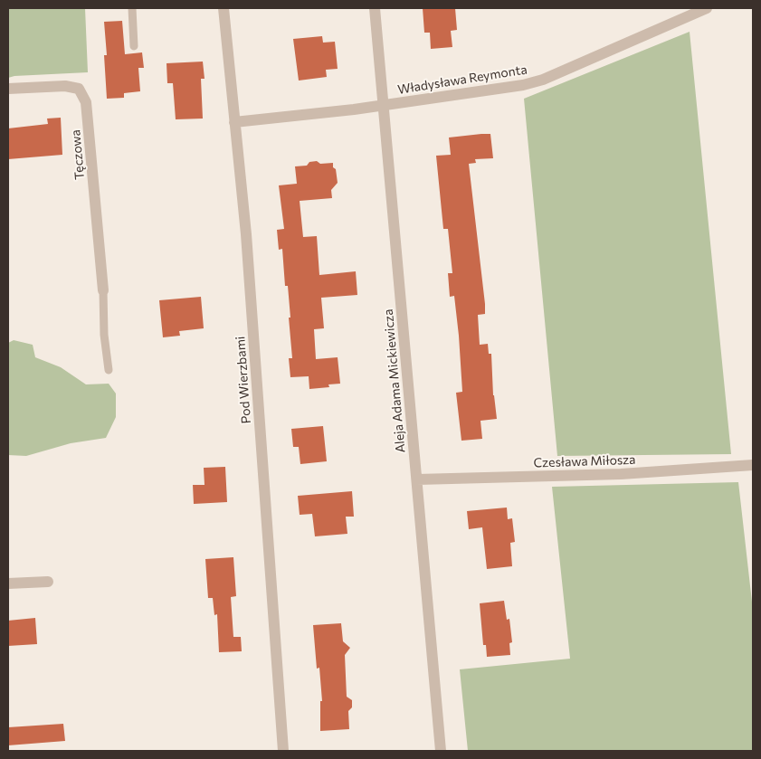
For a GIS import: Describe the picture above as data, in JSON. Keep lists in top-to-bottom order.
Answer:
{
  "streets": {
    "street": [
      "Władysława Reymonta",
      "Tęczowa",
      "Pod Wierzbami",
      "Aleja Adama Mickiewicza",
      "Czesława Miłosza"
    ]
  },
  "crossings": [
    ["Władysława Reymonta", "Pod Wierzbami"],
    ["Władysława Reymonta", "Aleja Adama Mickiewicza"],
    ["Aleja Adama Mickiewicza", "Czesława Miłosza"]
  ]
}
